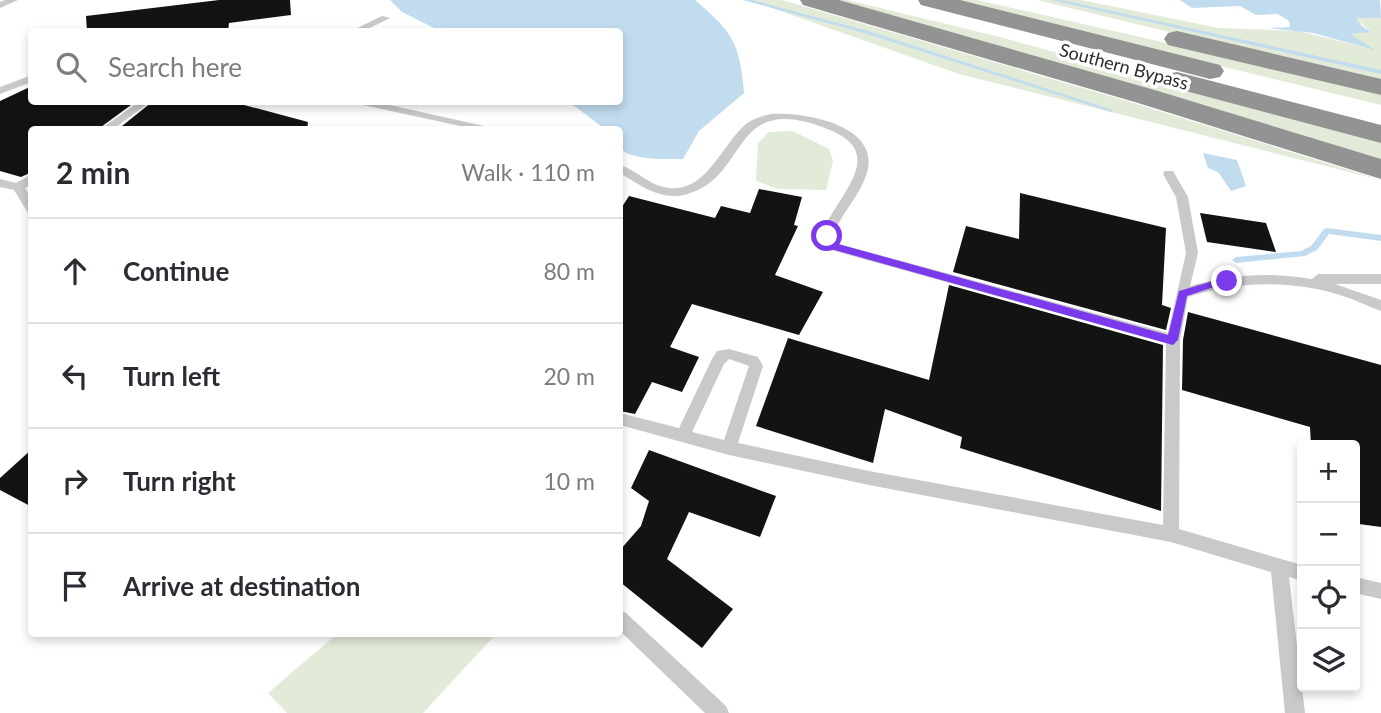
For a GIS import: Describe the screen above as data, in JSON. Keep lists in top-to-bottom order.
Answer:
{
  "streets": {
    "highway": ["Southern Bypass"]
  },
  "page": {
    "search": "Search here",
    "heading": ["2 min", "Walk · 110 m"],
    "list": [
      ["Continue", "80 m"],
      ["Turn left", "20 m"],
      ["Turn right", "10 m"],
      "Arrive at destination"
    ],
    "map_buttons": ["+", "−"]
  }
}
